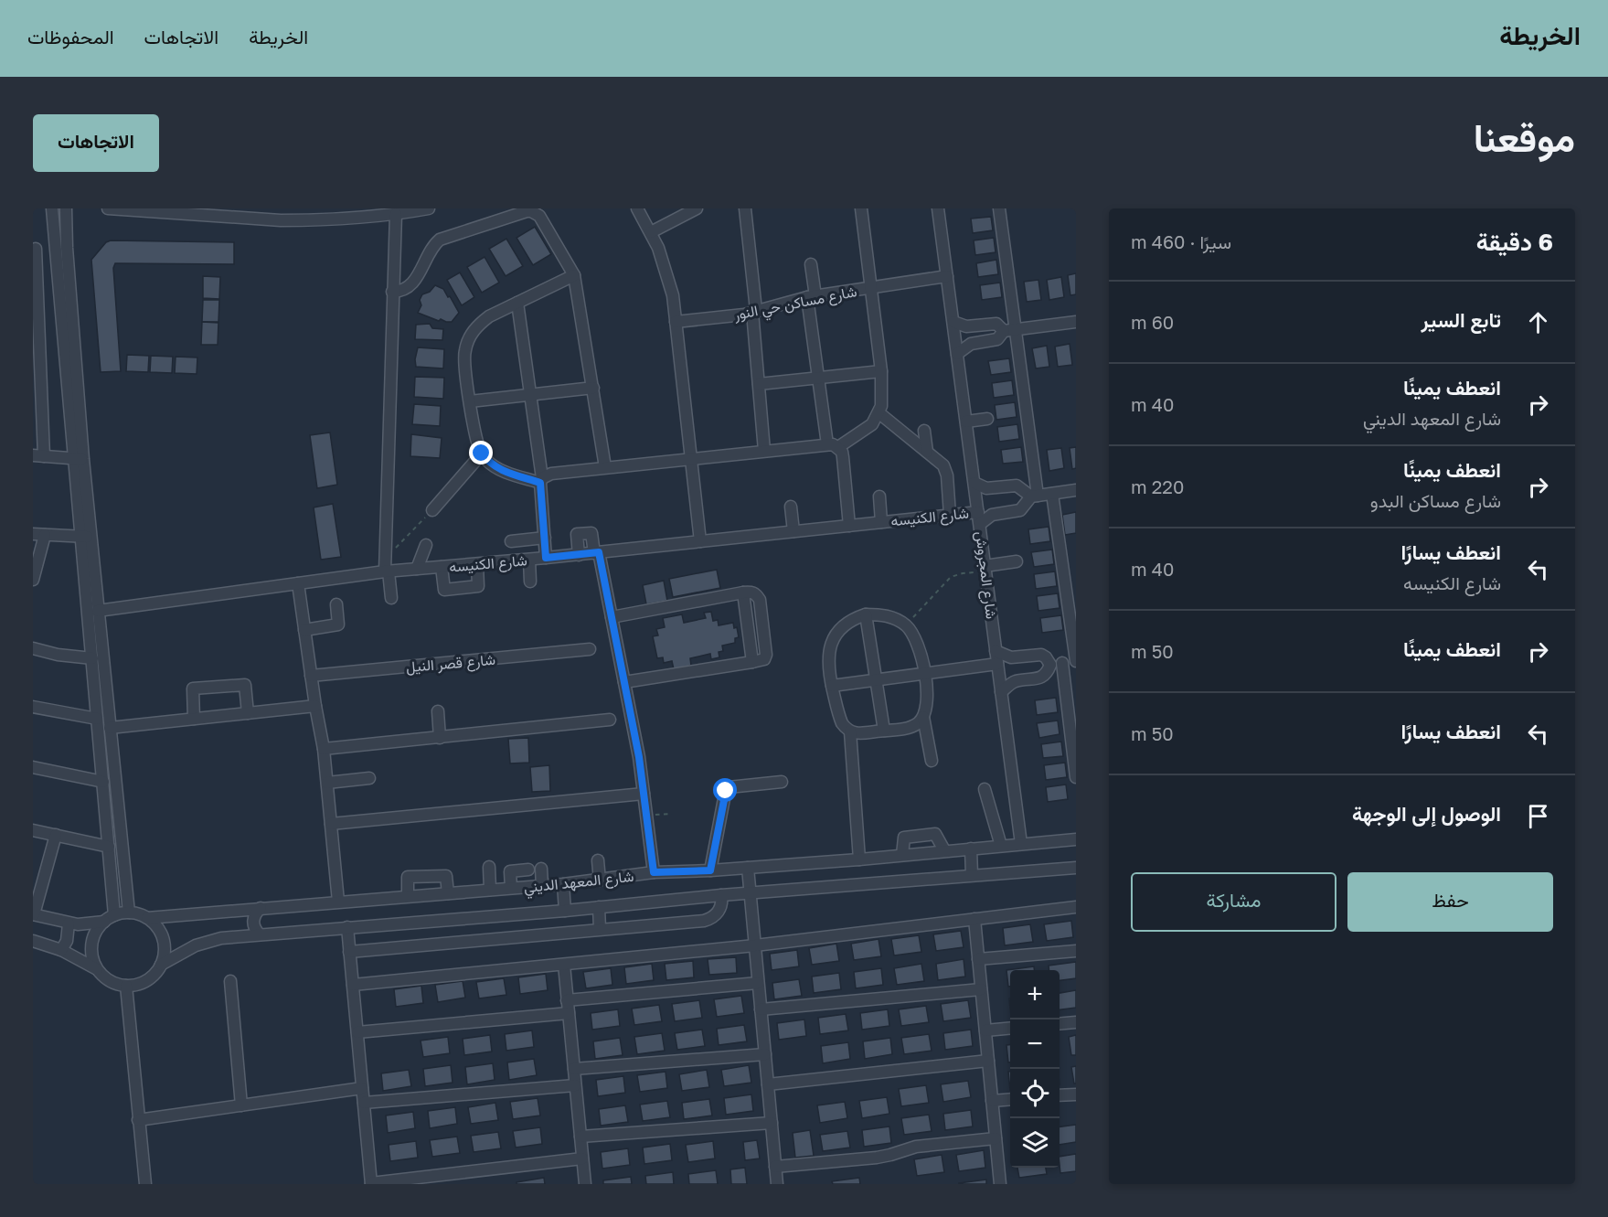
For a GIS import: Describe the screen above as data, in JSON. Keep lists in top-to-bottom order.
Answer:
{
  "streets": {
    "street": [
      "شارع مساكن حي النور",
      "شارع الكنيسه",
      "شارع المجروش",
      "شارع قصر النيل",
      "شارع المعهد الديني"
    ]
  },
  "crossings": [
    ["شارع مساكن حي النور", "شارع المجروش"],
    ["شارع الكنيسه", "شارع المجروش"],
    ["شارع المجروش", "شارع المعهد الديني"]
  ],
  "page": {
    "header": "الخريطة",
    "nav": ["الخريطة", "الاتجاهات", "المحفوظات"],
    "title": "موقعنا",
    "buttons": [
      "الاتجاهات",
      ["حفظ", "مشاركة"]
    ],
    "heading": ["6 دقيقة", "سيرًا · 460 m"],
    "list": [
      ["تابع السير", "60 m"],
      ["انعطف يمينًا", "شارع المعهد الديني", "40 m"],
      ["انعطف يمينًا", "شارع مساكن البدو", "220 m"],
      ["انعطف يسارًا", "شارع الكنيسه", "40 m"],
      ["انعطف يمينًا", "50 m"],
      ["انعطف يسارًا", "50 m"],
      "الوصول إلى الوجهة"
    ],
    "map_buttons": ["+", "−"]
  }
}
